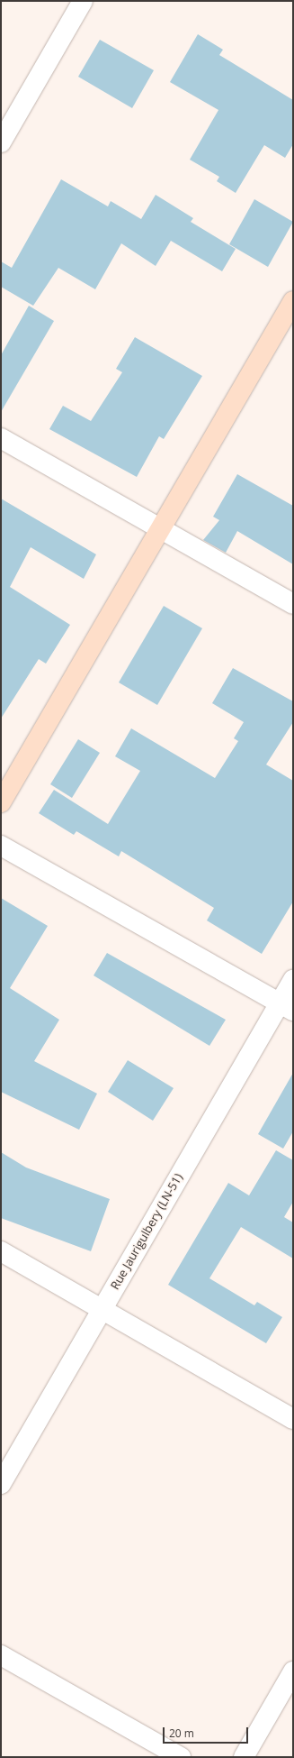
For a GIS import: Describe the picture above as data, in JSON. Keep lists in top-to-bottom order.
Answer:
{
  "streets": {
    "street": ["Rue Jaurigulbery (LN-51)"]
  },
  "scale_bar": "20 m"
}
